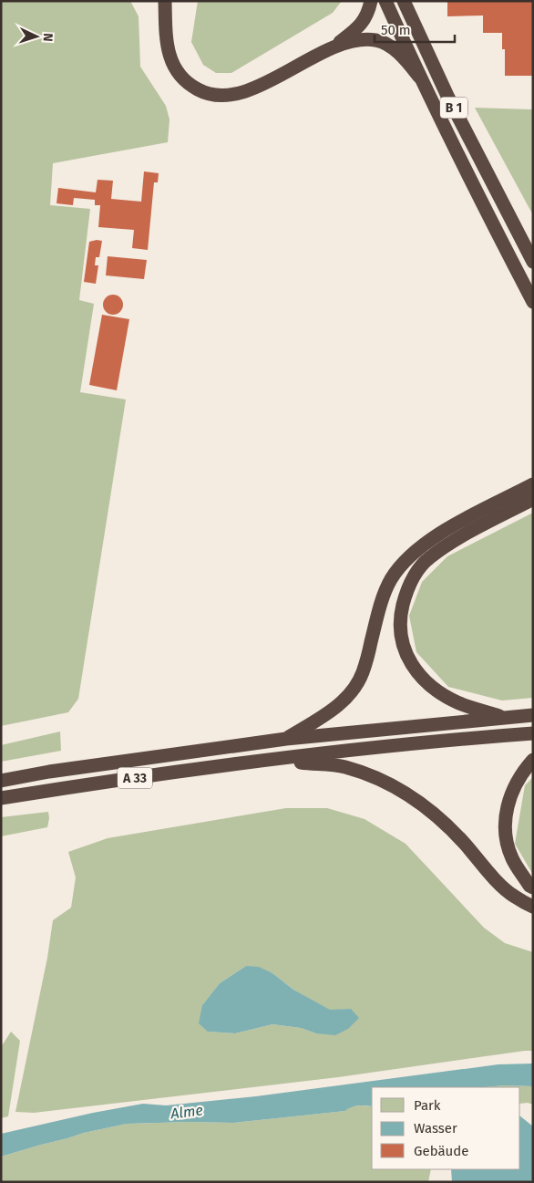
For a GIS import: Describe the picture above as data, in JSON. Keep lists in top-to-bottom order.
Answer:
{
  "streets": {
    "highway": ["B 1", "A 33"]
  },
  "water": ["Alme"],
  "legend": ["Park", "Wasser", "Gebäude"],
  "scale_bar": "50 m",
  "north": "right"
}
